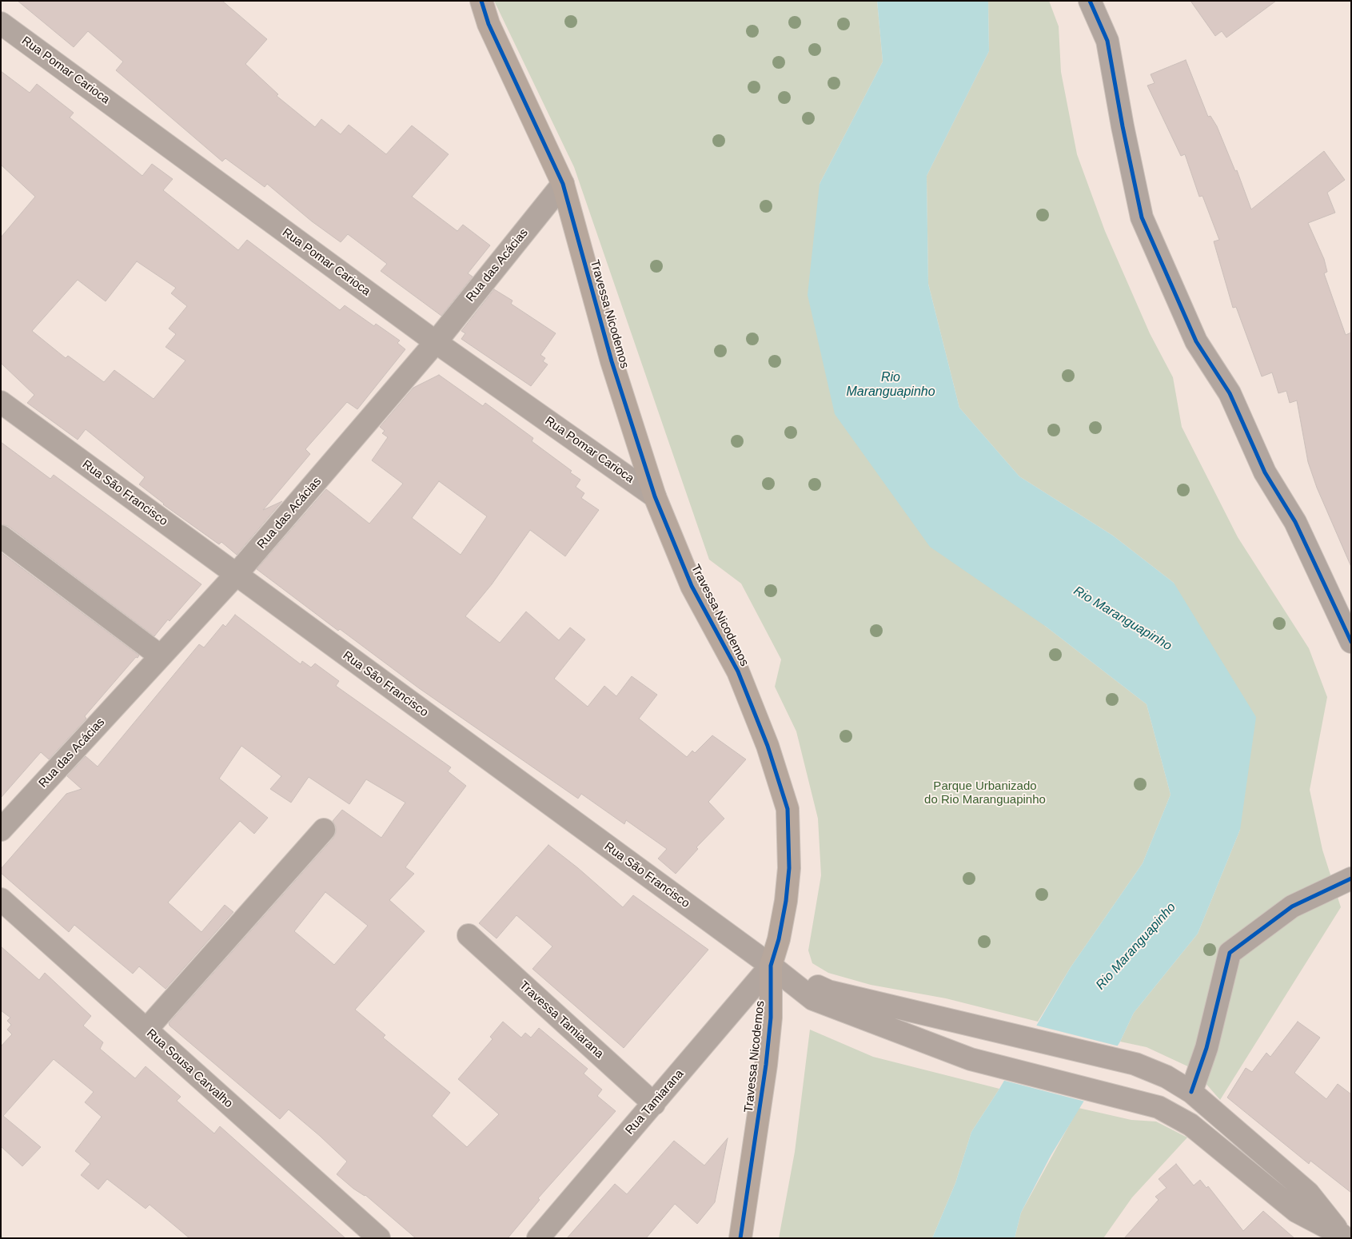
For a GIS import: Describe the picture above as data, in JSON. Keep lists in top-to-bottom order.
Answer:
{
  "streets": {
    "main road": ["Travessa Nicodemos"],
    "street": [
      "Rua Pomar Carioca",
      "Rua das Acácias",
      "Rua São Francisco",
      "Travessa Tamiarana",
      "Rua Sousa Carvalho",
      "Rua Tamiarana"
    ]
  },
  "crossings": [
    ["Rua Pomar Carioca", "Rua das Acácias"],
    ["Rua Pomar Carioca", "Travessa Nicodemos"],
    ["Rua das Acácias", "Travessa Nicodemos"],
    ["Rua das Acácias", "Rua São Francisco"],
    ["Travessa Nicodemos", "Rua São Francisco"],
    ["Travessa Nicodemos", "Rua Tamiarana"],
    ["Rua São Francisco", "Rua Tamiarana"],
    ["Travessa Tamiarana", "Rua Tamiarana"]
  ],
  "water": ["Rio Maranguapinho"],
  "parks": ["Parque Urbanizado do Rio Maranguapinho"]
}
